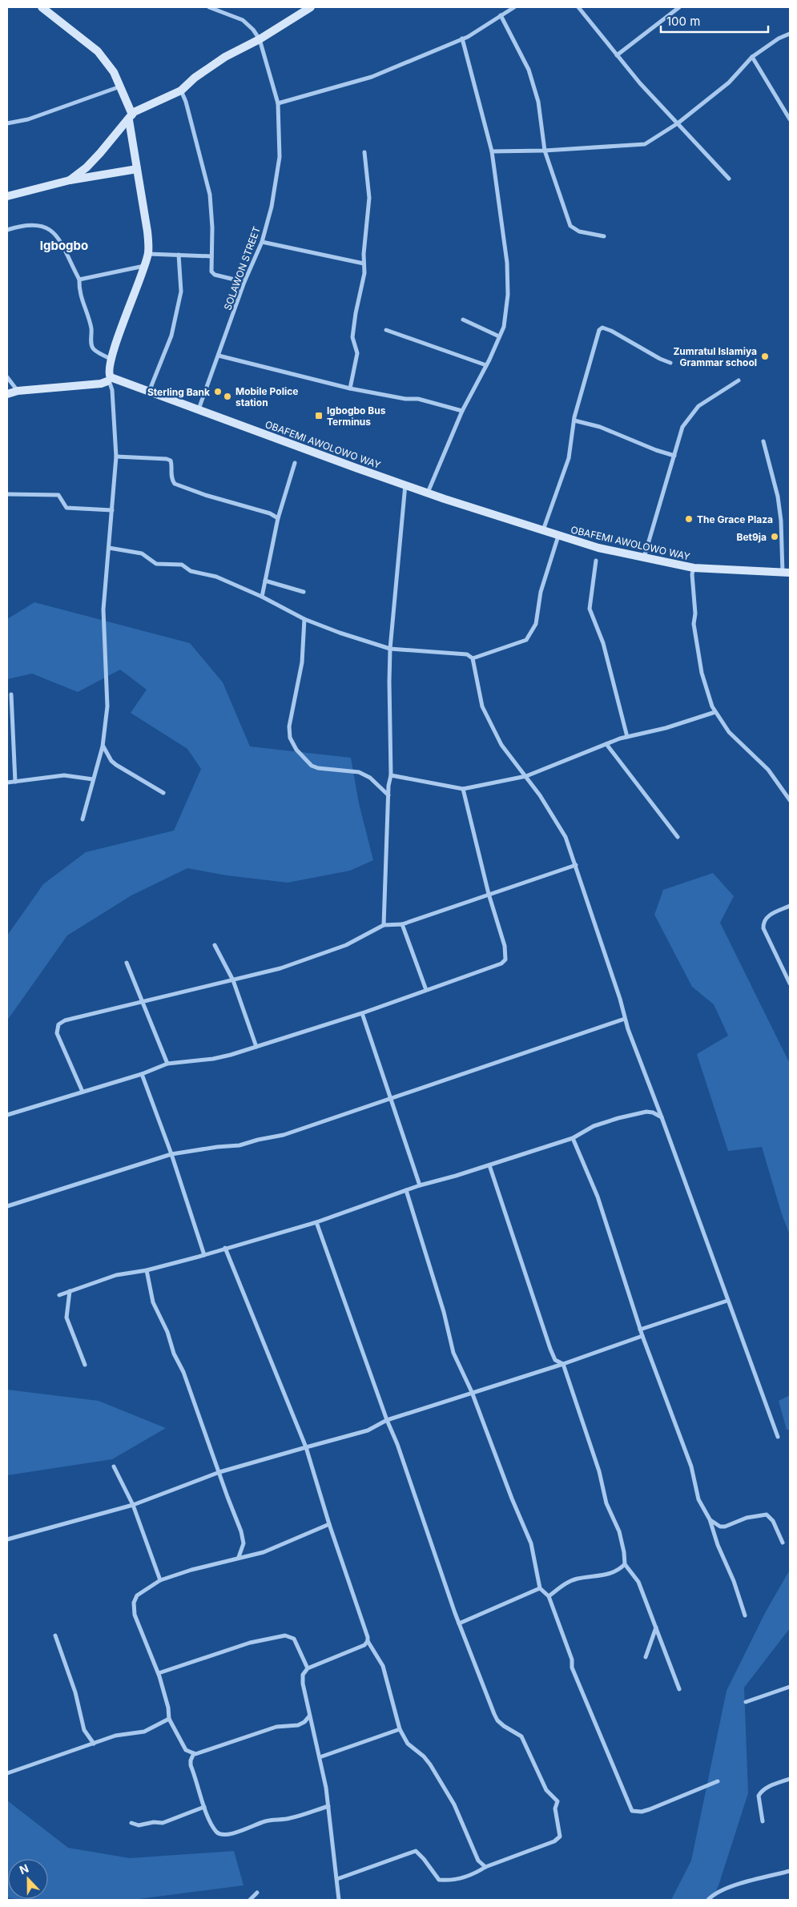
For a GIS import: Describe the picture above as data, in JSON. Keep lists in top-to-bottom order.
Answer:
{
  "streets": {
    "main road": ["OBAFEMI AWOLOWO WAY"],
    "street": ["SOLAWON STREET"]
  },
  "crossings": [
    ["SOLAWON STREET", "OBAFEMI AWOLOWO WAY"]
  ],
  "districts": ["Igbogbo"],
  "places": {
    "other": [
      "Zumratul Islamiya Grammar school",
      "Sterling Bank",
      "Mobile Police station",
      "The Grace Plaza",
      "Bet9ja"
    ],
    "transit": ["Igbogbo Bus Terminus"]
  },
  "scale_bar": "100 m",
  "north": "top"
}
